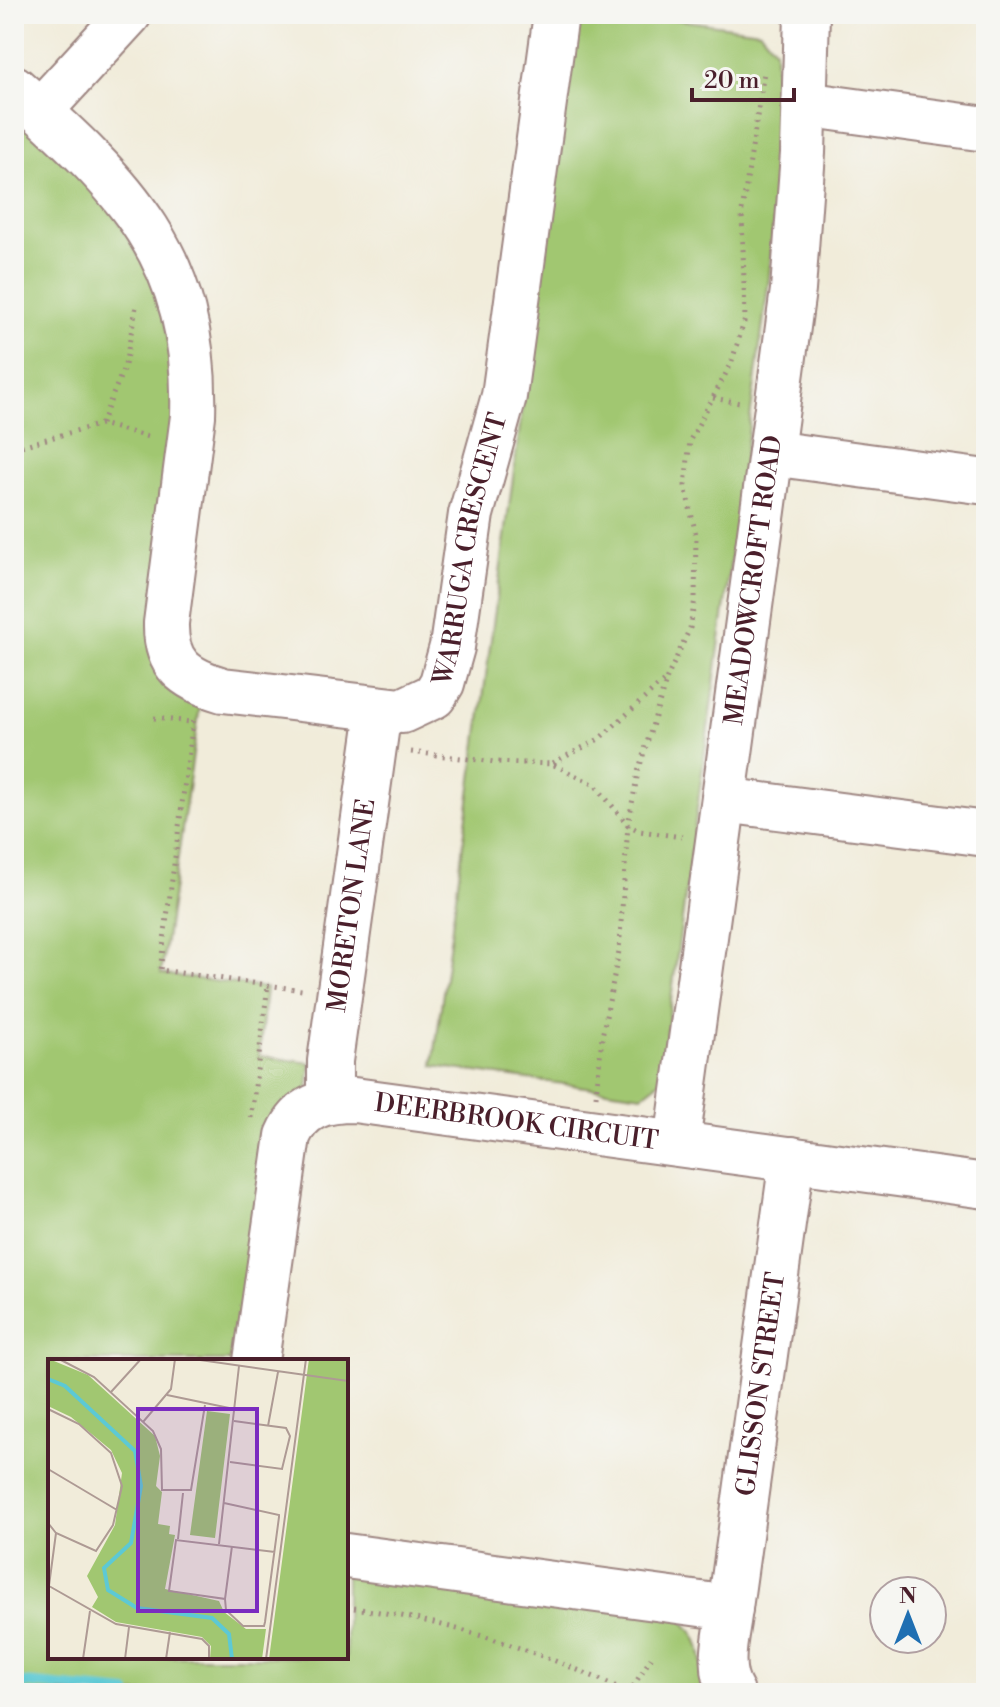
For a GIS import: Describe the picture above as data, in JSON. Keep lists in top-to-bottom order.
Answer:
{
  "streets": {
    "street": [
      "WARRUGA CRESCENT",
      "MEADOWCROFT ROAD",
      "MORETON LANE",
      "DEERBROOK CIRCUIT",
      "GLISSON STREET"
    ]
  },
  "crossings": [
    ["WARRUGA CRESCENT", "MORETON LANE"],
    ["MEADOWCROFT ROAD", "DEERBROOK CIRCUIT"],
    ["MORETON LANE", "DEERBROOK CIRCUIT"],
    ["DEERBROOK CIRCUIT", "GLISSON STREET"]
  ],
  "scale_bar": "20 m",
  "north": "top"
}
